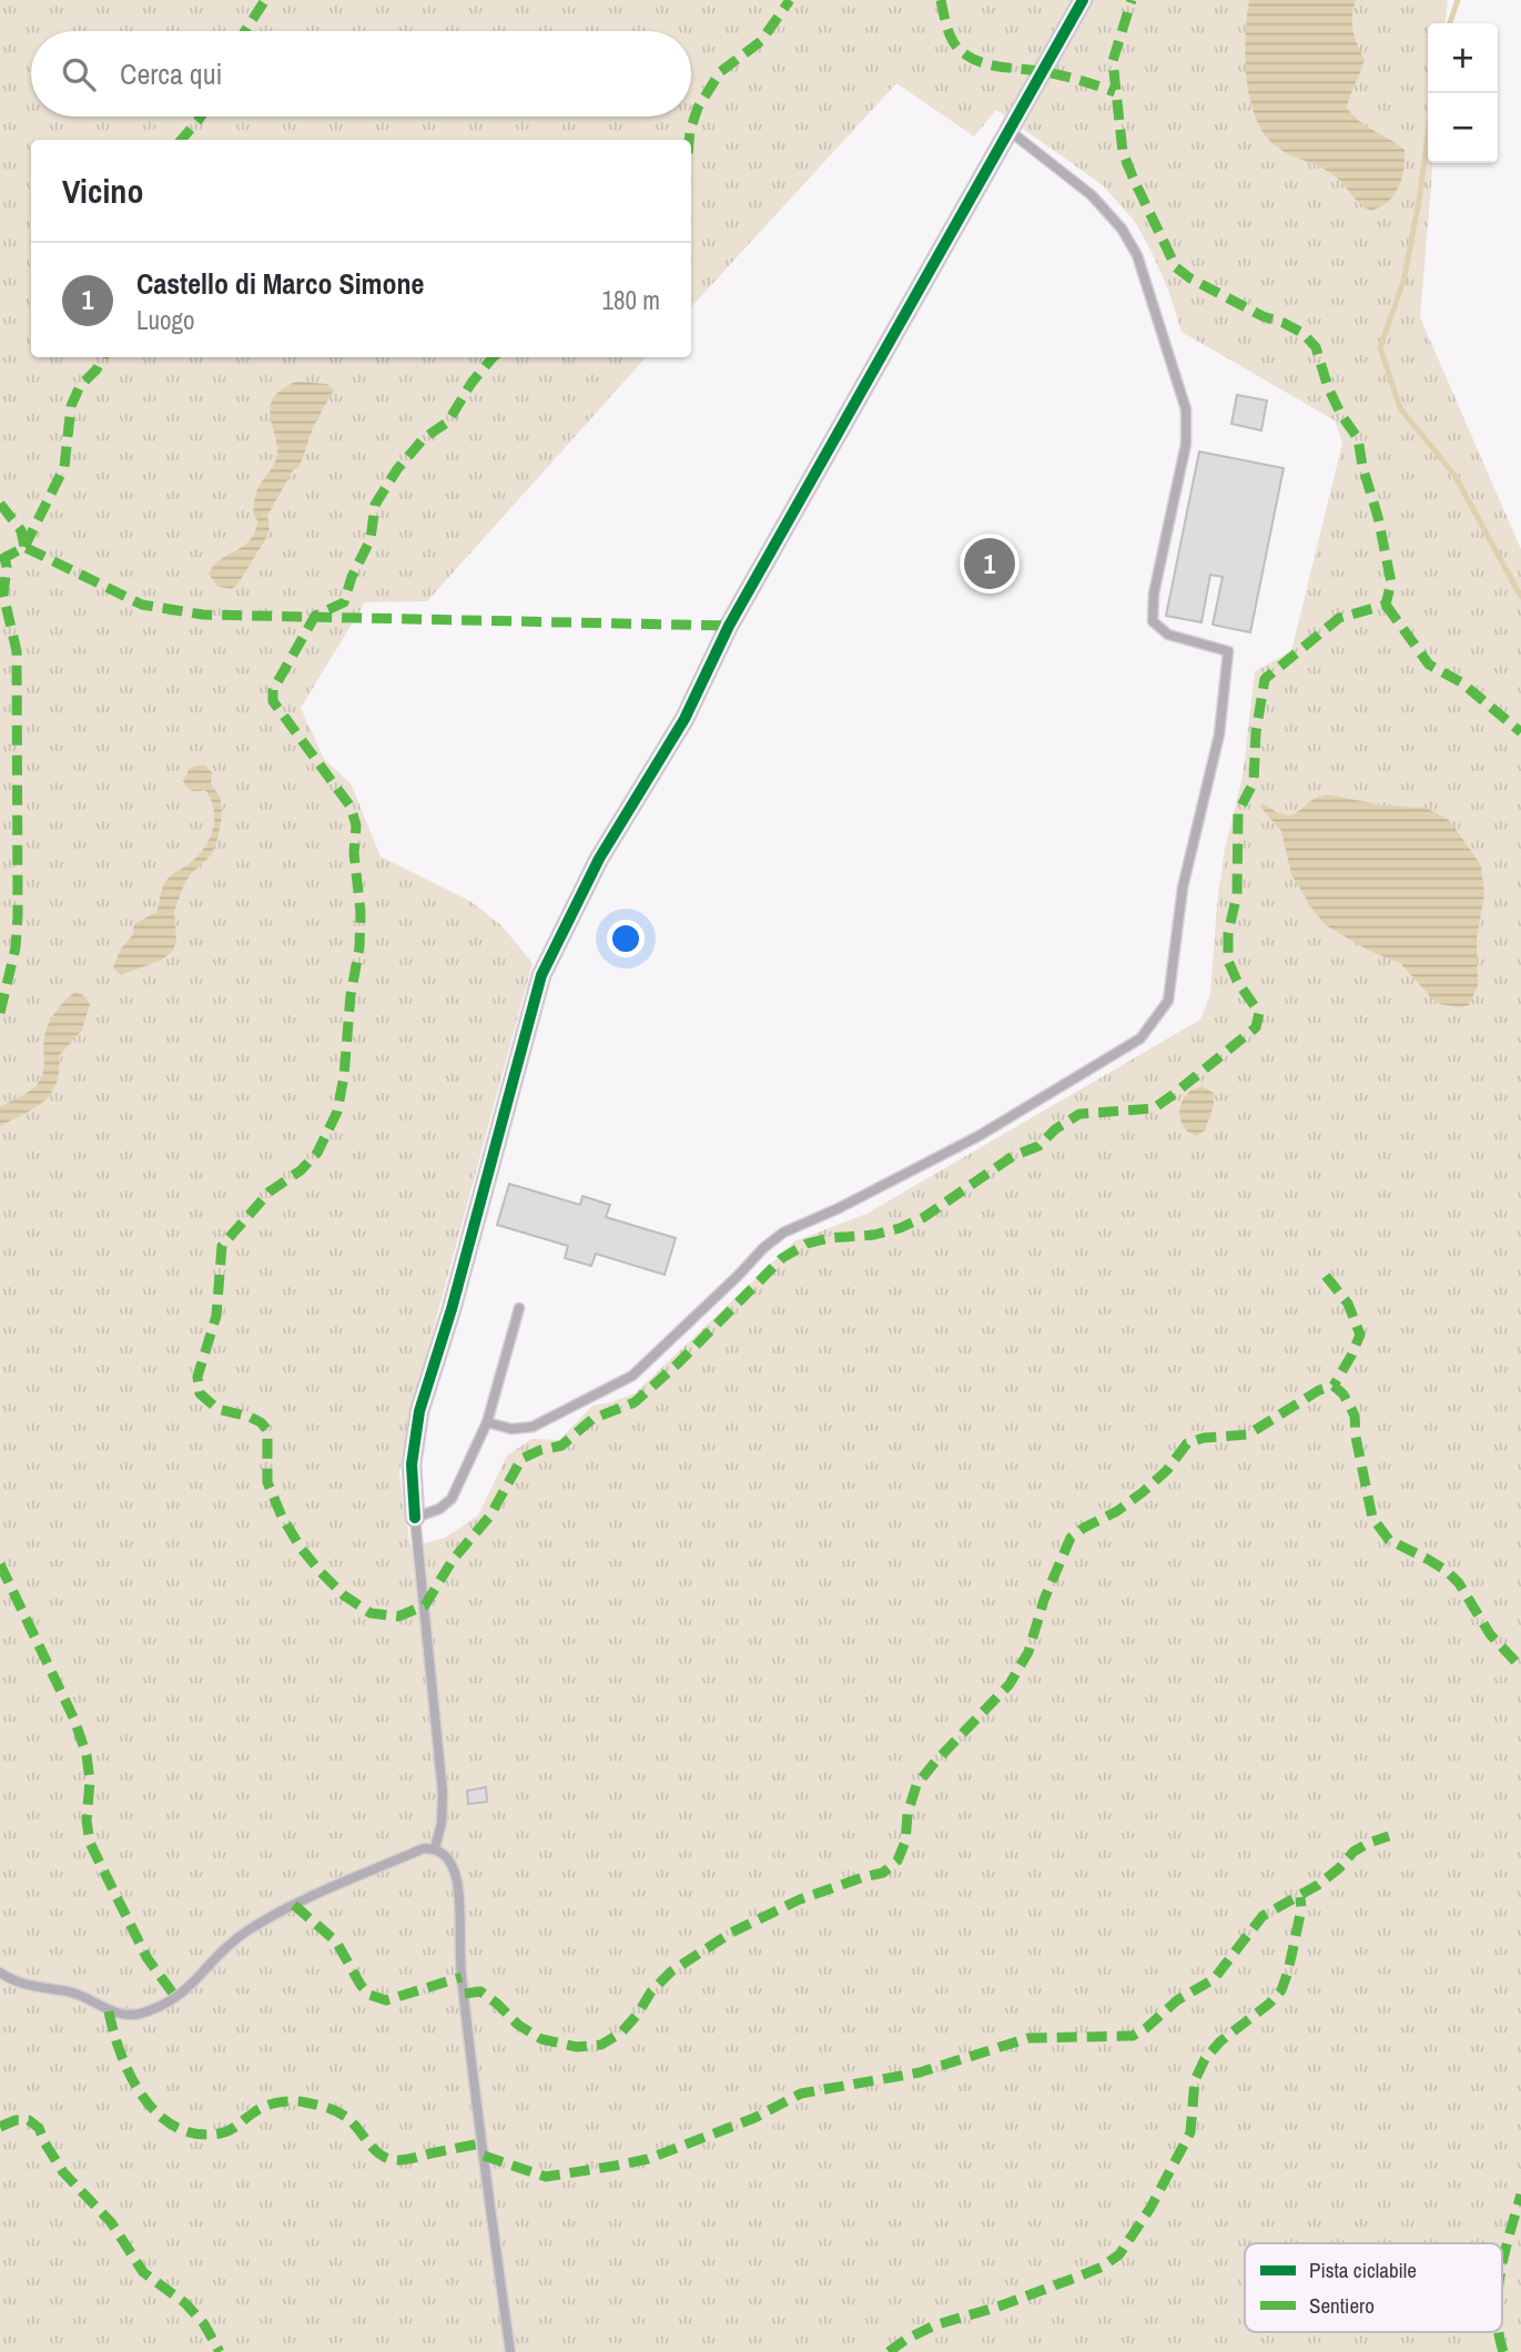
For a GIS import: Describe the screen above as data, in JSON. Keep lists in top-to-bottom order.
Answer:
{
  "legend": ["Pista ciclabile", "Sentiero"],
  "page": {
    "map_buttons": ["+", "−"],
    "search": "Cerca qui",
    "heading": "Vicino",
    "list": [
      {
        "mark": "1",
        "name": "Castello di Marco Simone",
        "note": "Luogo",
        "value": "180 m"
      }
    ],
    "pins": "1"
  }
}
